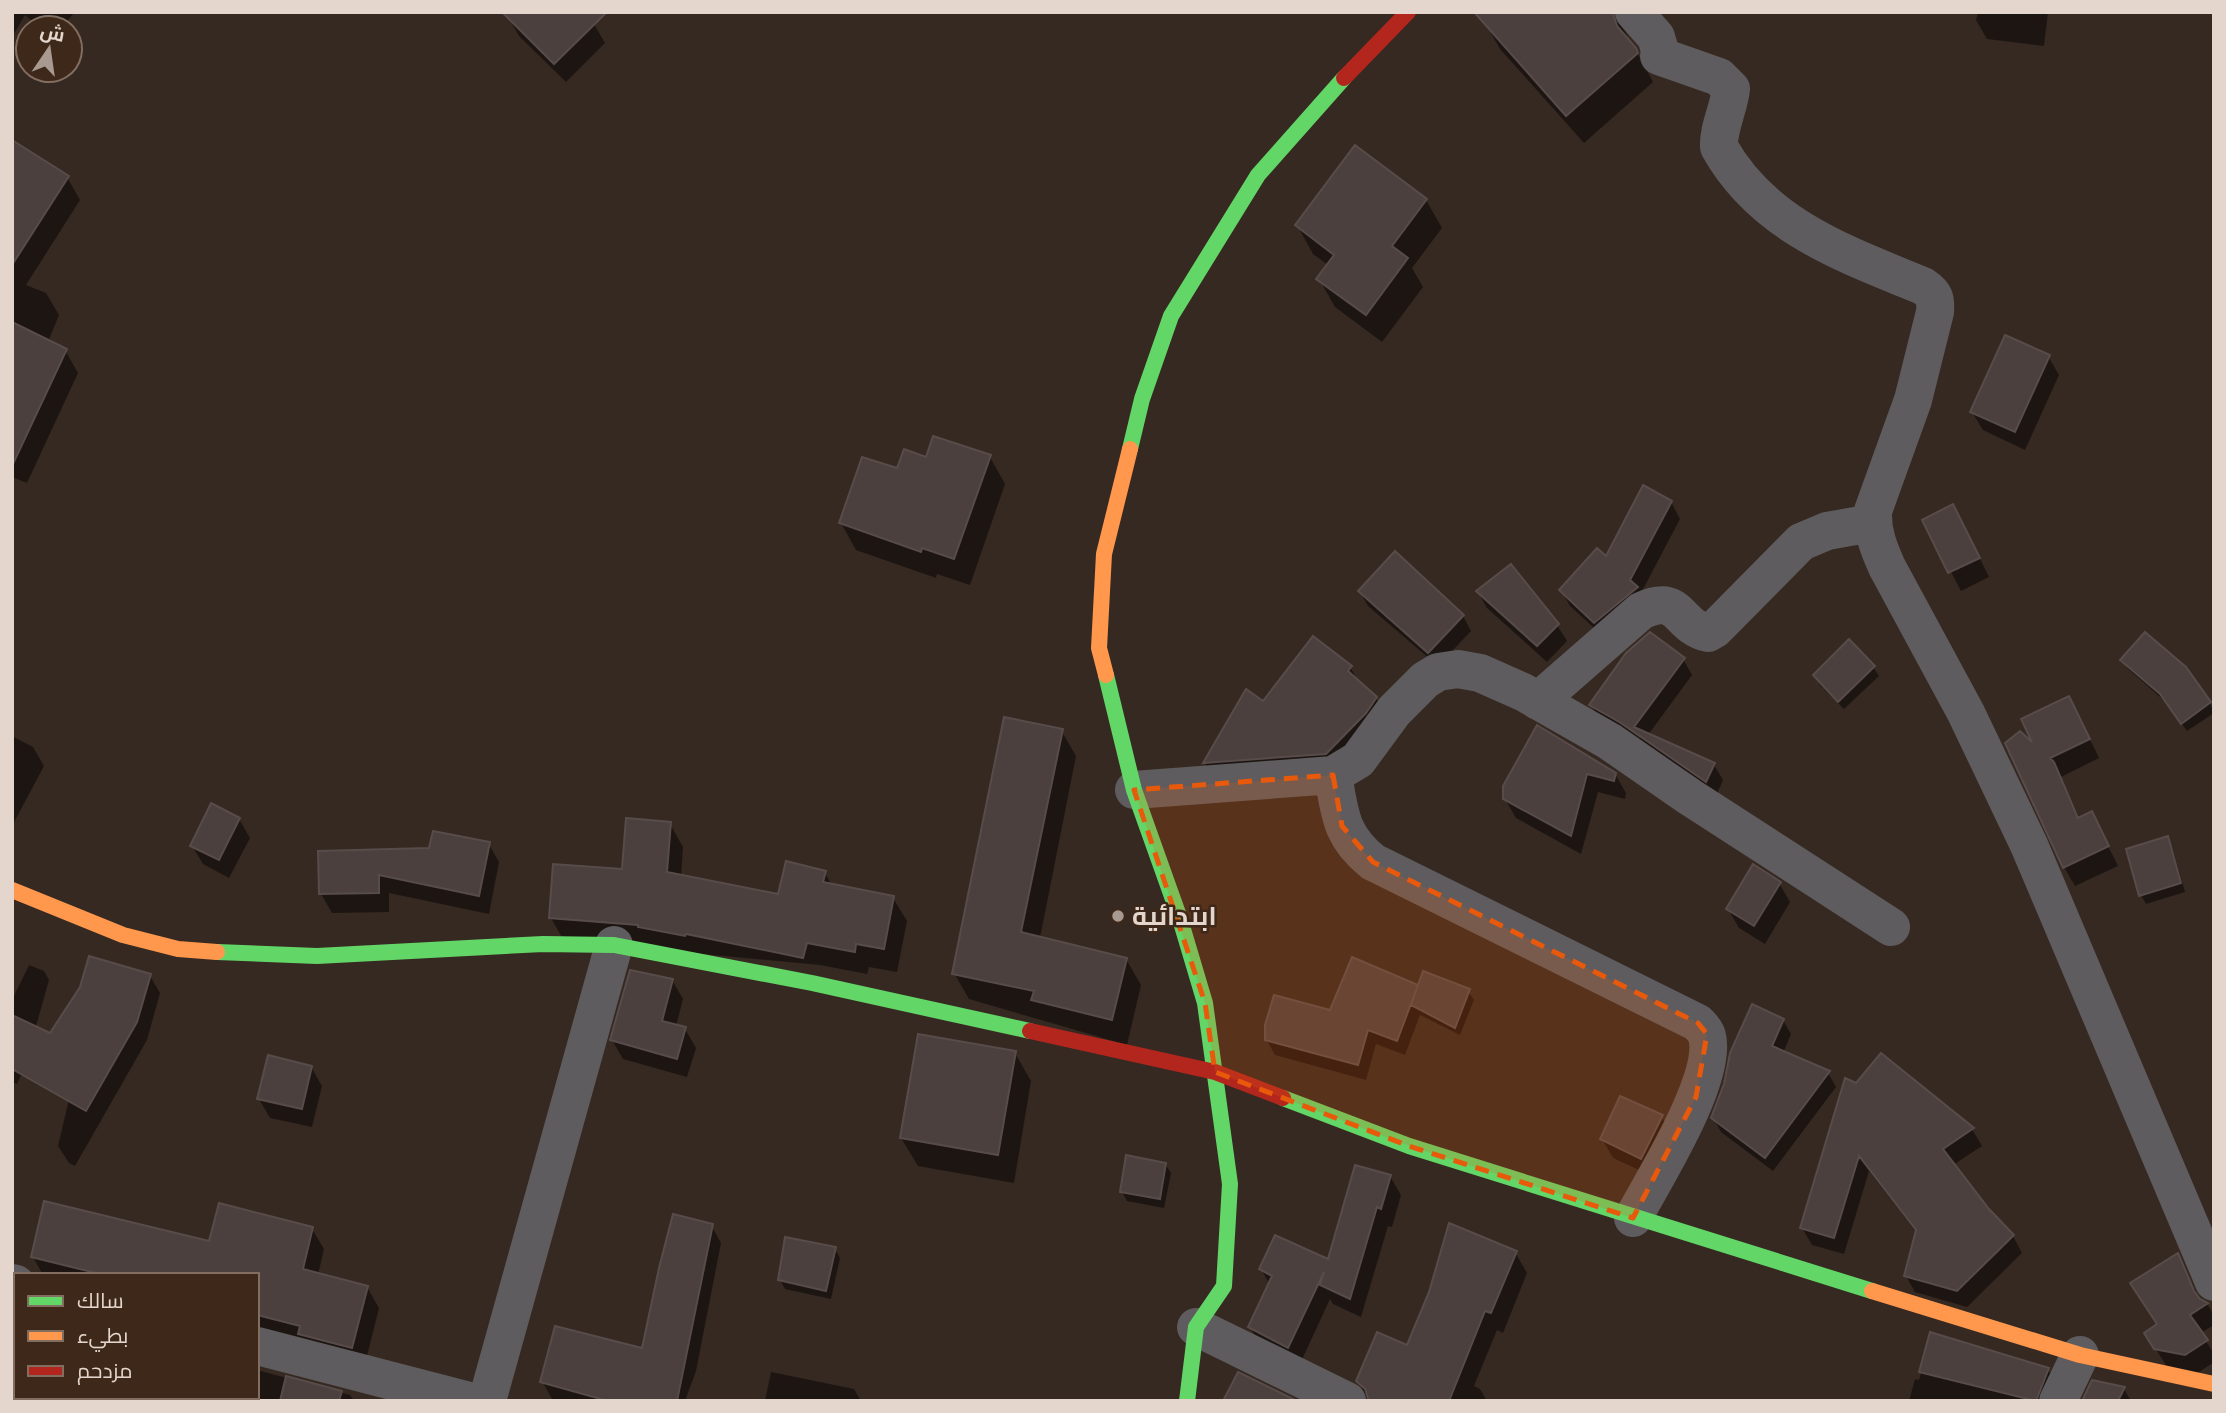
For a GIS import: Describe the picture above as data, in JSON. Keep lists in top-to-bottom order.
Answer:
{
  "places": ["ابتدائية"],
  "legend": ["سالك", "بطيء", "مزدحم"],
  "north": "top"
}
